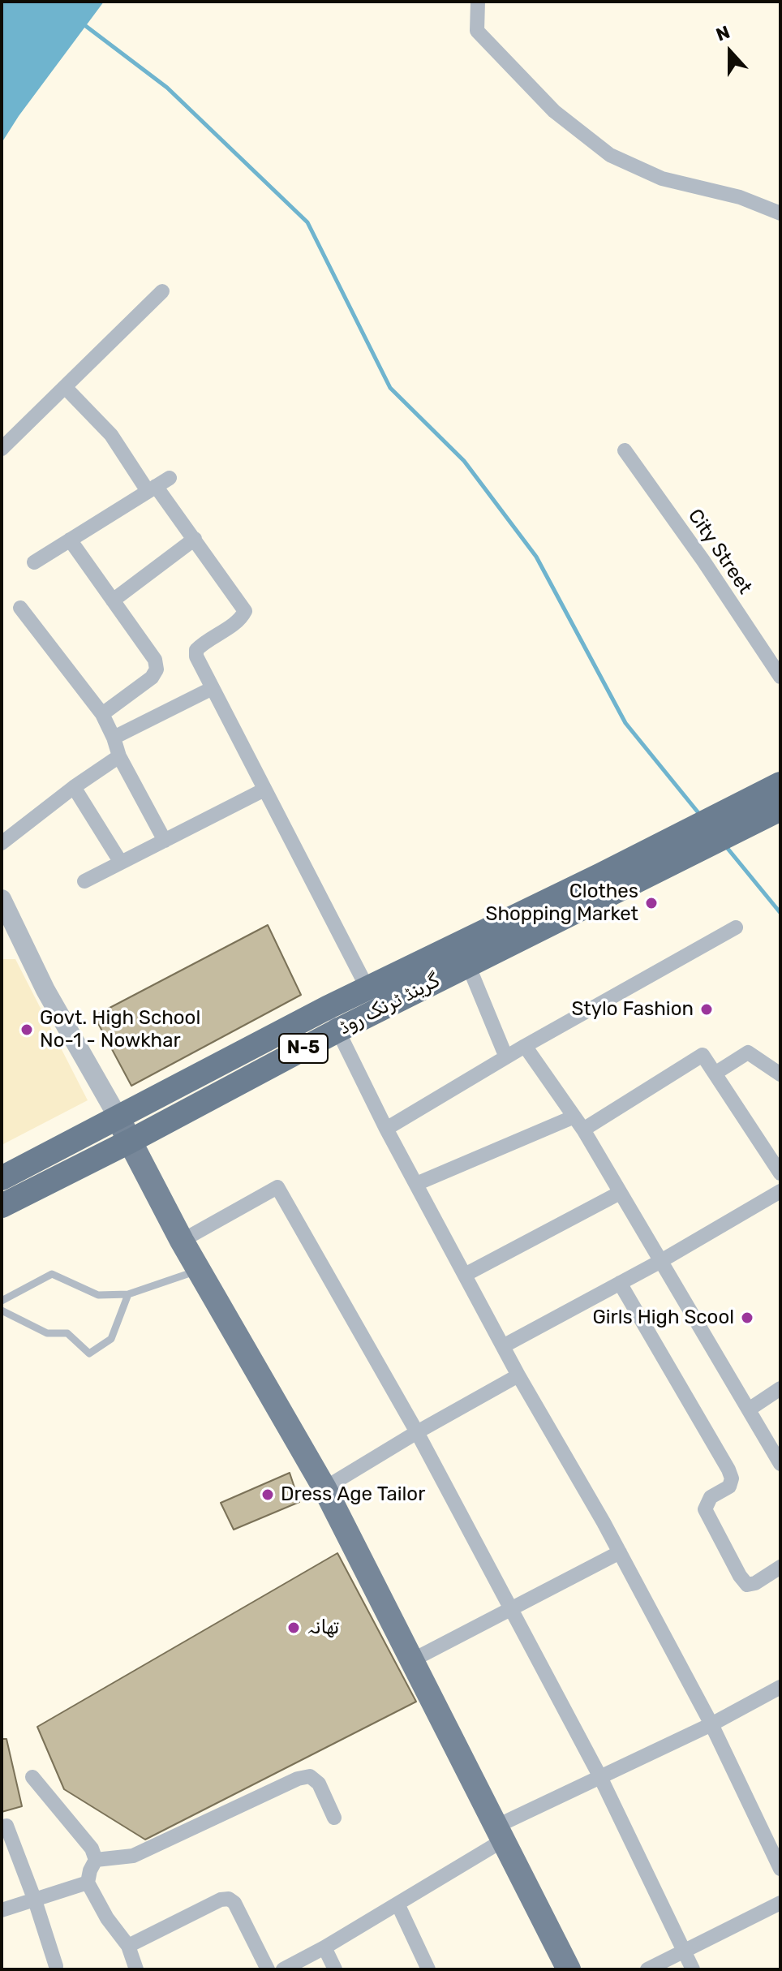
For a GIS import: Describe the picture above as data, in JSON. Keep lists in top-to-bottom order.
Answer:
{
  "streets": {
    "highway": ["گرینڈ ٹرنک روڈ", "N-5"],
    "street": ["City Street"]
  },
  "places": [
    "Clothes Shopping Market",
    "Stylo Fashion",
    "Govt. High School No-1 - Nowkhar",
    "Girls High Scool",
    "Dress Age Tailor",
    "تھانہ"
  ],
  "north": "top"
}
